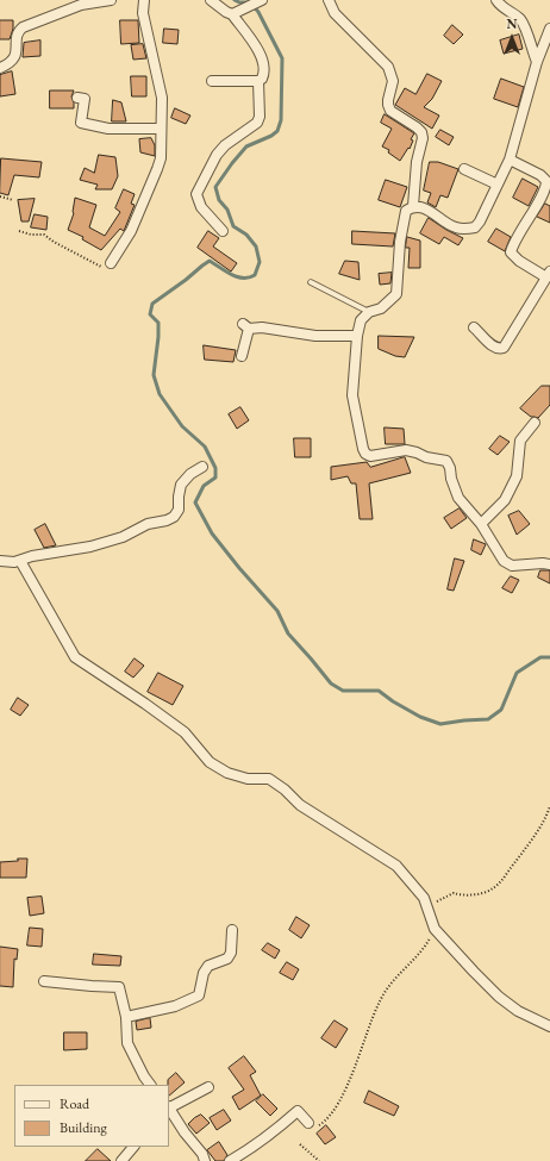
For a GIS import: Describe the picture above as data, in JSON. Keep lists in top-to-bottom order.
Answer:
{
  "legend": ["Road", "Building"],
  "north": "top"
}
